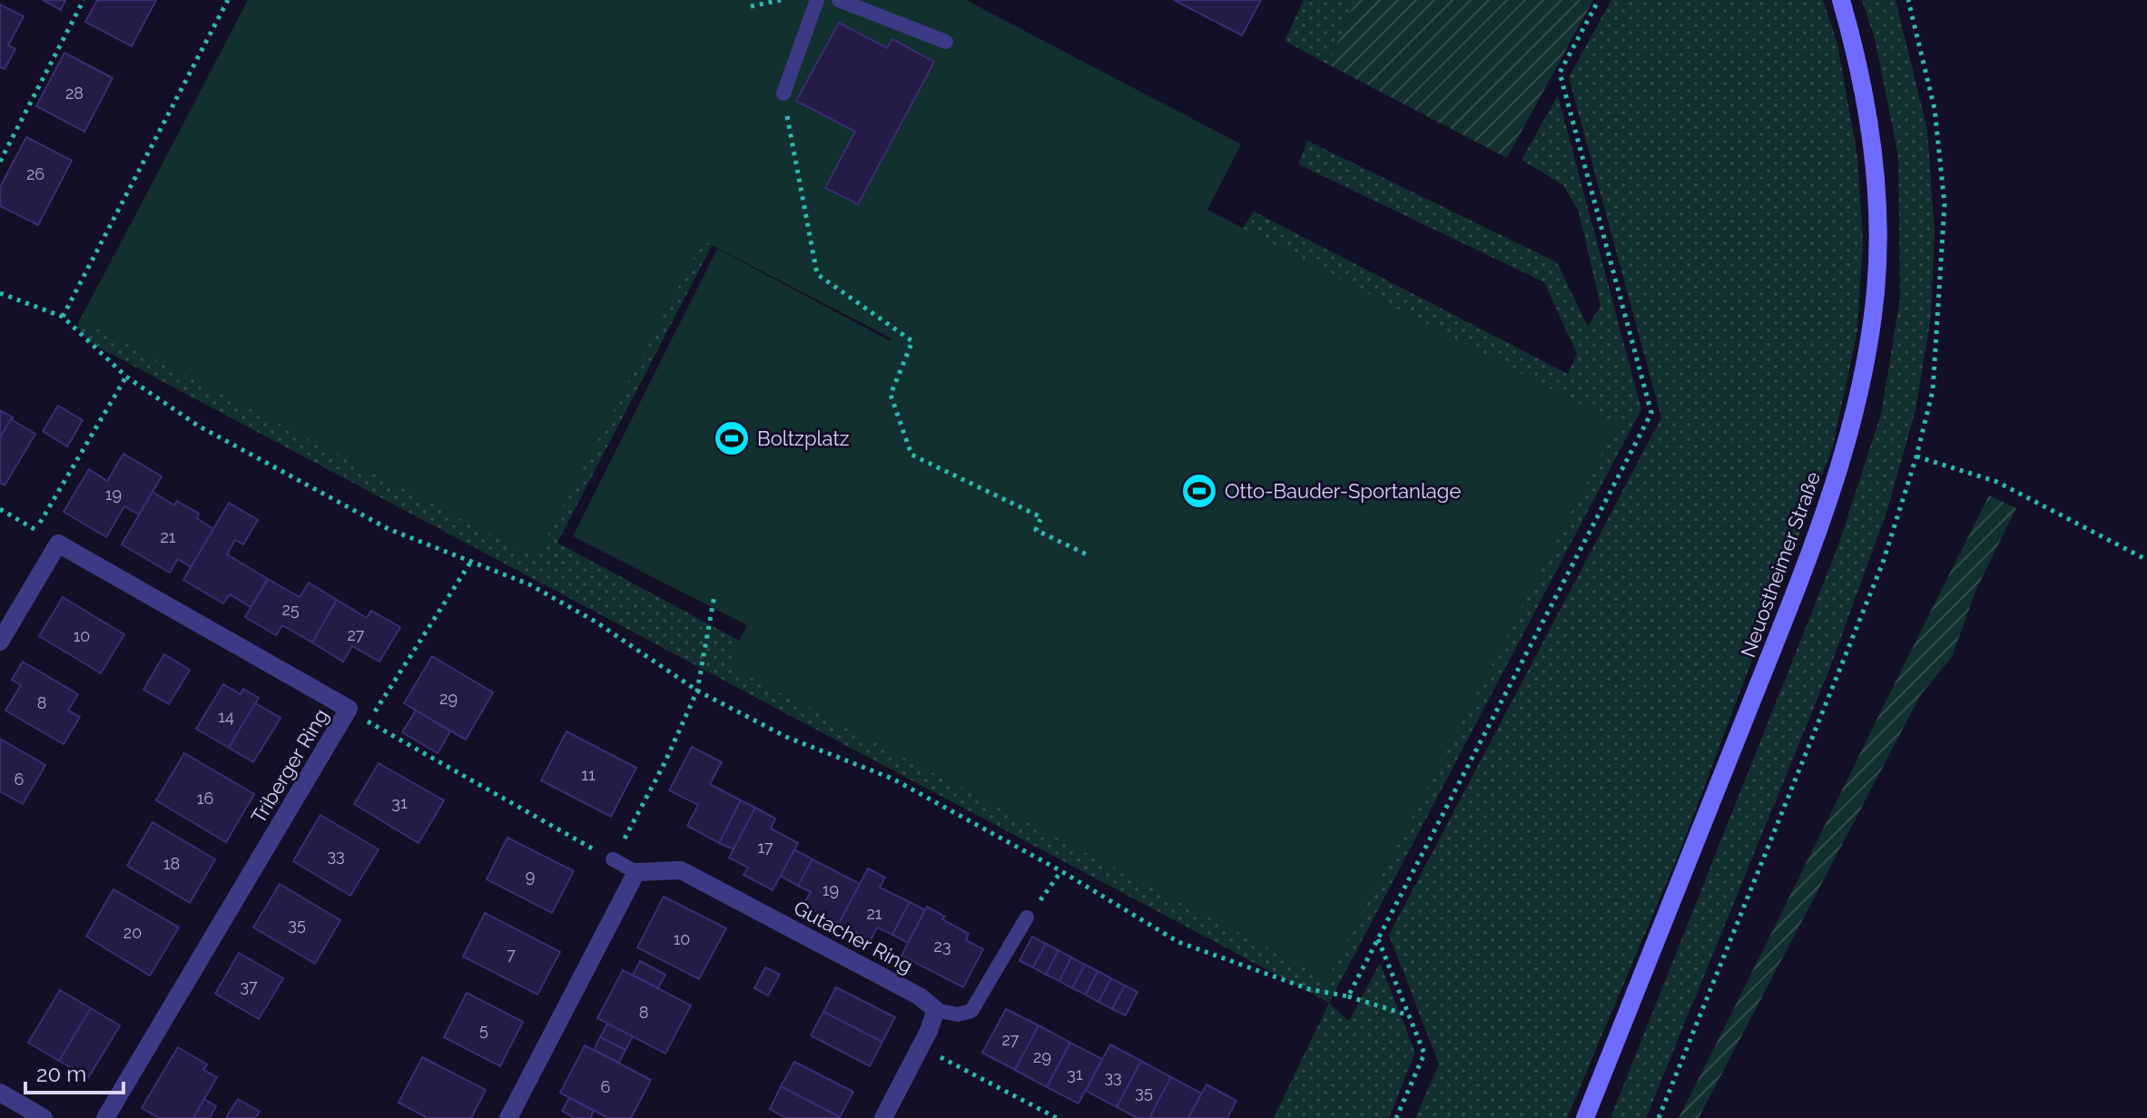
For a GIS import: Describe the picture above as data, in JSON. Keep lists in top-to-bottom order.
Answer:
{
  "streets": {
    "main road": ["Neuostheimer Straße"],
    "street": ["Triberger Ring", "Gutacher Ring"]
  },
  "places": {
    "sports": ["Boltzplatz", "Otto-Bauder-Sportanlage"]
  },
  "house_numbers": [
    "28",
    "26",
    "19",
    "21",
    "25",
    "27",
    "10",
    "29",
    "8",
    "14",
    "11",
    "6",
    "16",
    "31",
    "17",
    "33",
    "18",
    "9",
    "19",
    "21",
    "35",
    "20",
    "10",
    "23",
    "7",
    "37",
    "8",
    "5",
    "27",
    "29",
    "31",
    "33",
    "6",
    "35"
  ],
  "scale_bar": "20 m"
}
